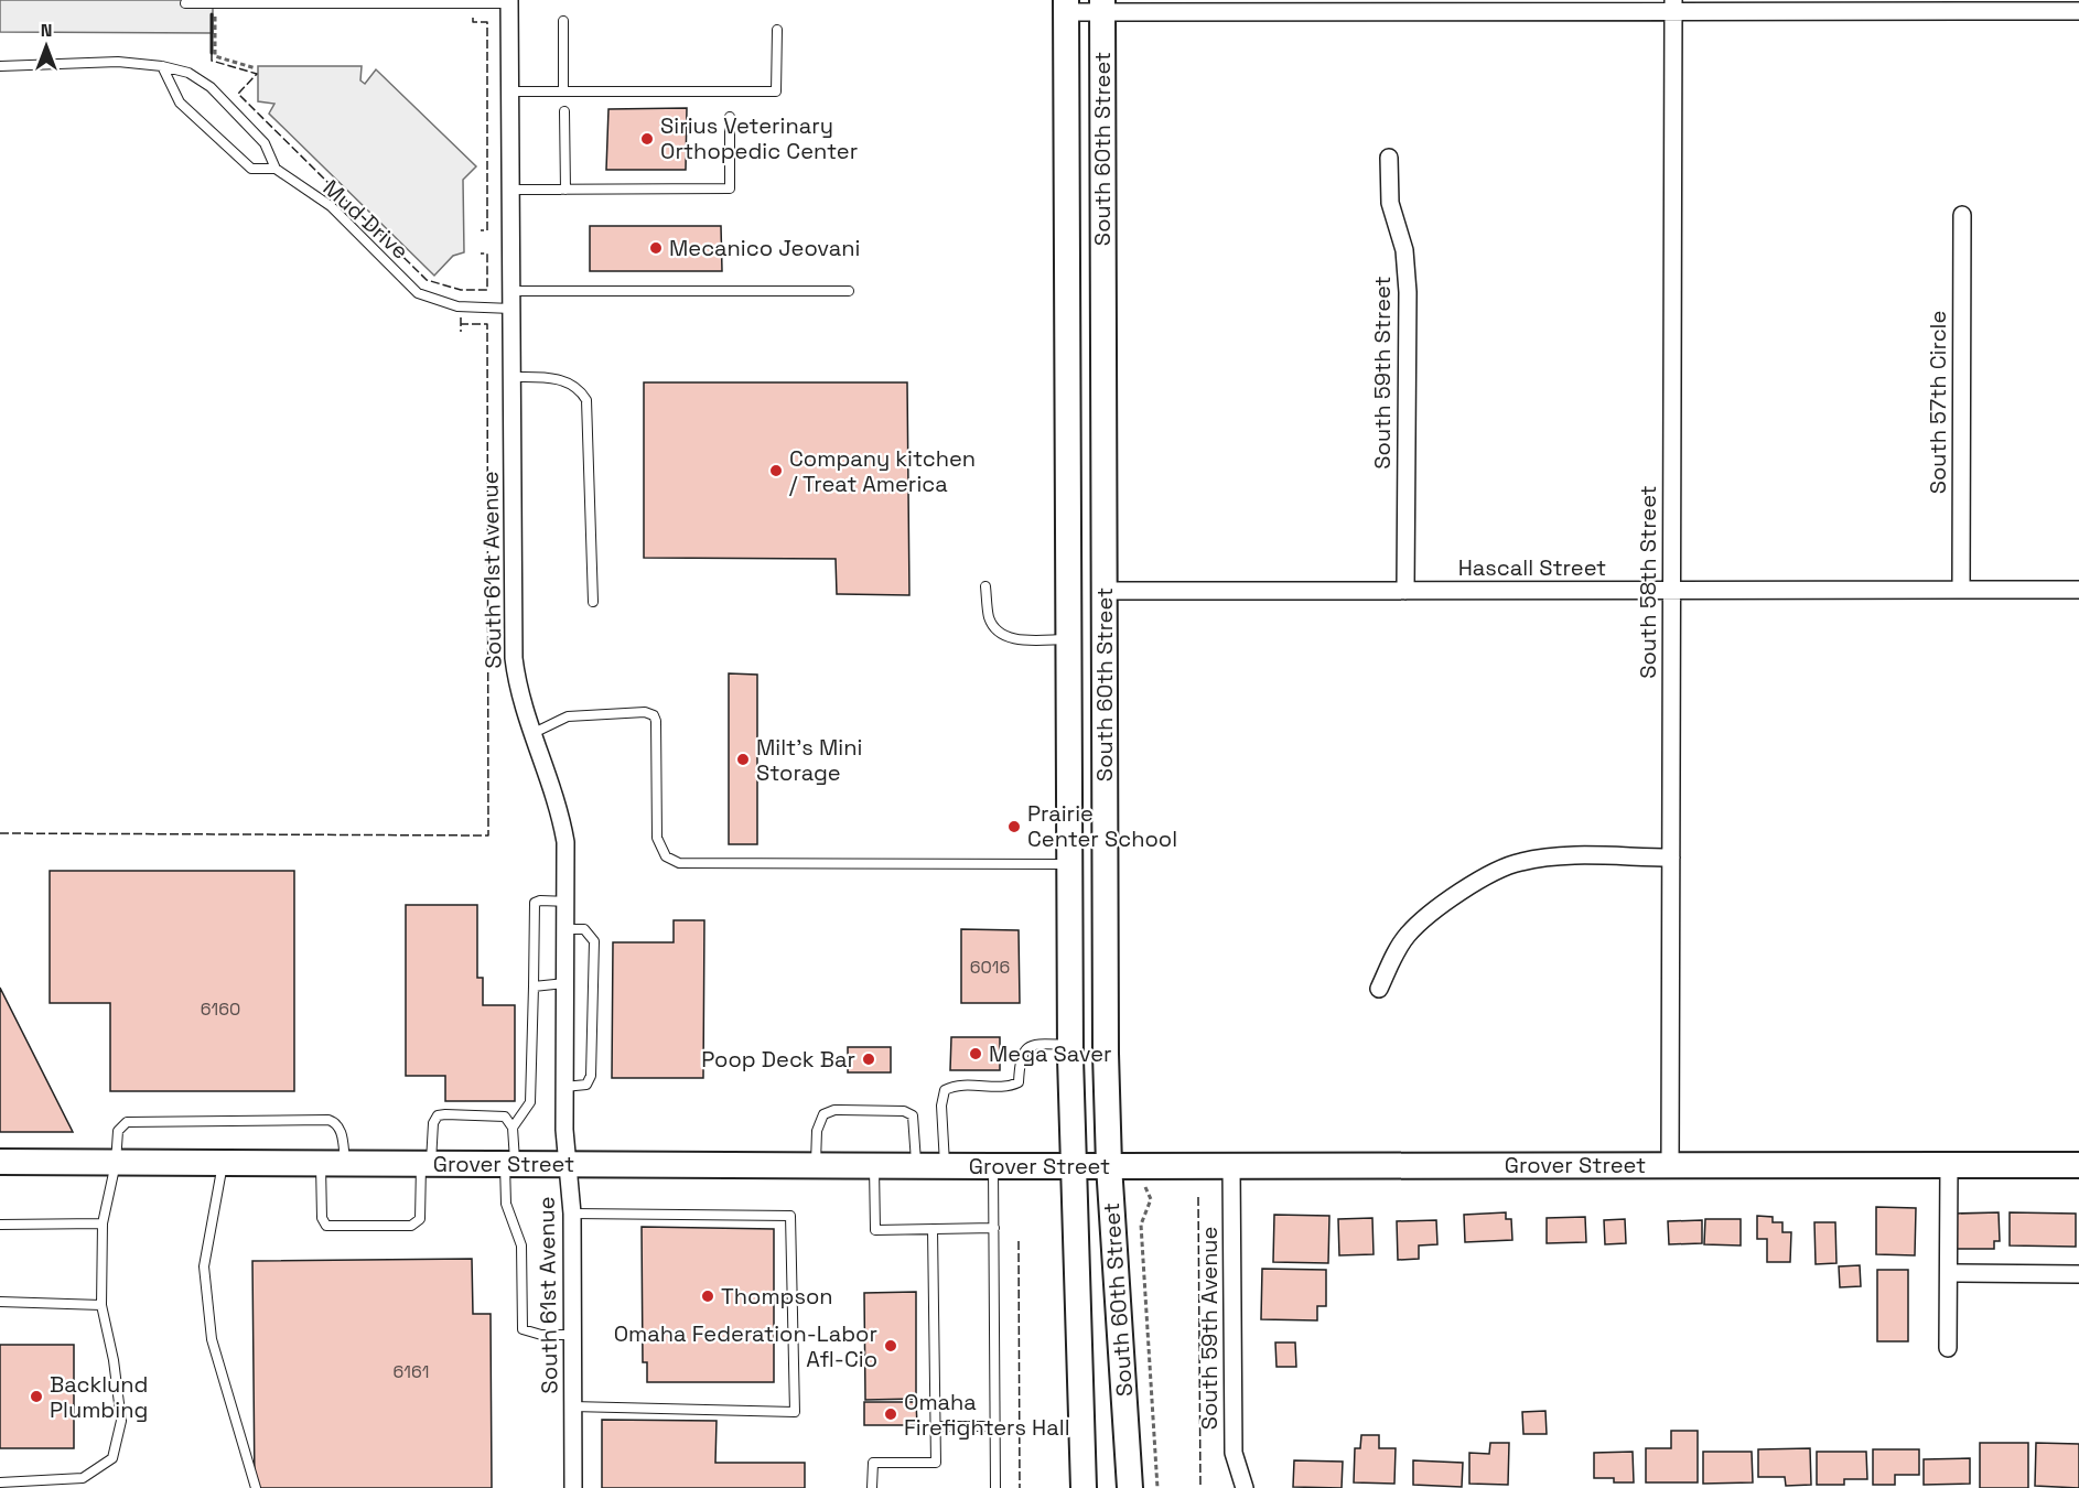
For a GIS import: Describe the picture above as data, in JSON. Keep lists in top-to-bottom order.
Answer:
{
  "streets": {
    "main road": ["South 60th Street", "Grover Street"],
    "street": [
      "South 59th Street",
      "South 57th Circle",
      "Hascall Street",
      "South 61st Avenue",
      "South 58th Street",
      "South 59th Avenue"
    ],
    "lane": ["Mud Drive"]
  },
  "crossings": [
    ["South 60th Street", "Hascall Street"],
    ["South 60th Street", "Grover Street"],
    ["Mud Drive", "South 61st Avenue"],
    ["South 59th Street", "Hascall Street"],
    ["South 57th Circle", "Hascall Street"],
    ["Hascall Street", "South 58th Street"],
    ["South 61st Avenue", "Grover Street"],
    ["South 58th Street", "Grover Street"],
    ["Grover Street", "South 59th Avenue"]
  ],
  "places": [
    "Sirius Veterinary Orthopedic Center",
    "Mecanico Jeovani",
    "Company kitchen / Treat America",
    "Milt's Mini Storage",
    "Prairie Center School",
    "Mega Saver",
    "Poop Deck Bar",
    "Thompson",
    "Omaha Federation-Labor Afl-Cio",
    "Backlund Plumbing",
    "Omaha Firefighters Hall"
  ],
  "house_numbers": ["6016", "6160", "6161"],
  "north": "top"
}
